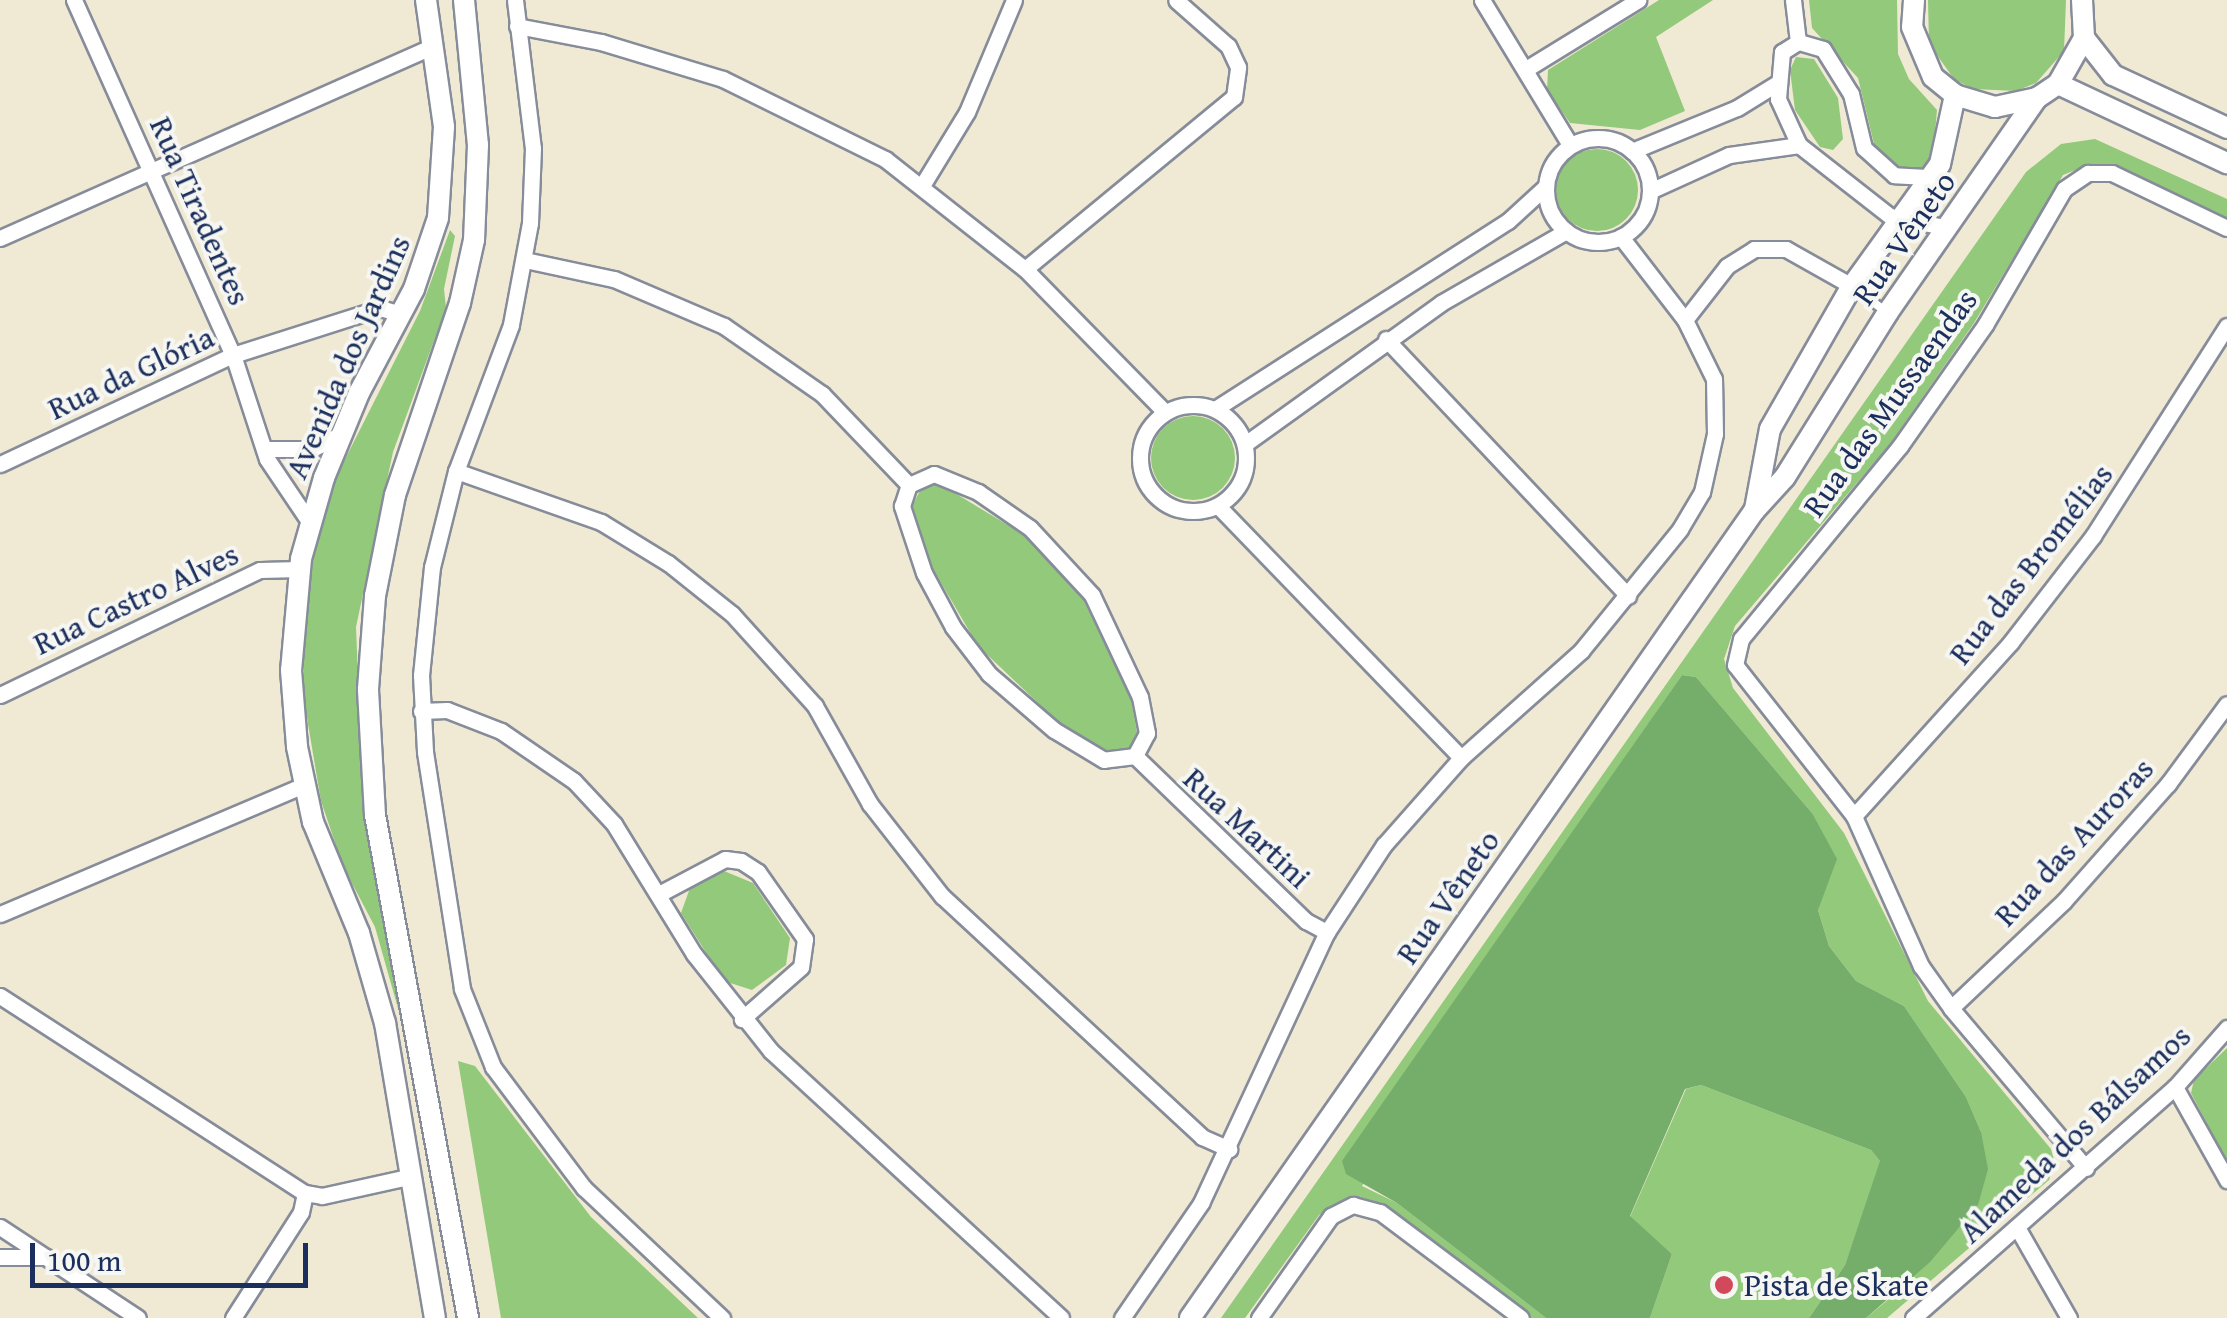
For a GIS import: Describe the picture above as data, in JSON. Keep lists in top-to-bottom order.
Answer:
{
  "streets": {
    "street": [
      "Rua Tiradentes",
      "Rua Vêneto",
      "Avenida dos Jardins",
      "Rua da Glória",
      "Rua das Mussaendas",
      "Rua das Bromélias",
      "Rua Castro Alves",
      "Rua Martini",
      "Rua das Auroras",
      "Alameda dos Bálsamos"
    ]
  },
  "crossings": [
    ["Rua Tiradentes", "Avenida dos Jardins"],
    ["Rua Tiradentes", "Rua da Glória"],
    ["Avenida dos Jardins", "Rua da Glória"],
    ["Avenida dos Jardins", "Rua Castro Alves"],
    ["Rua das Mussaendas", "Rua das Bromélias"]
  ],
  "places": ["Pista de Skate"],
  "scale_bar": "100 m"
}
